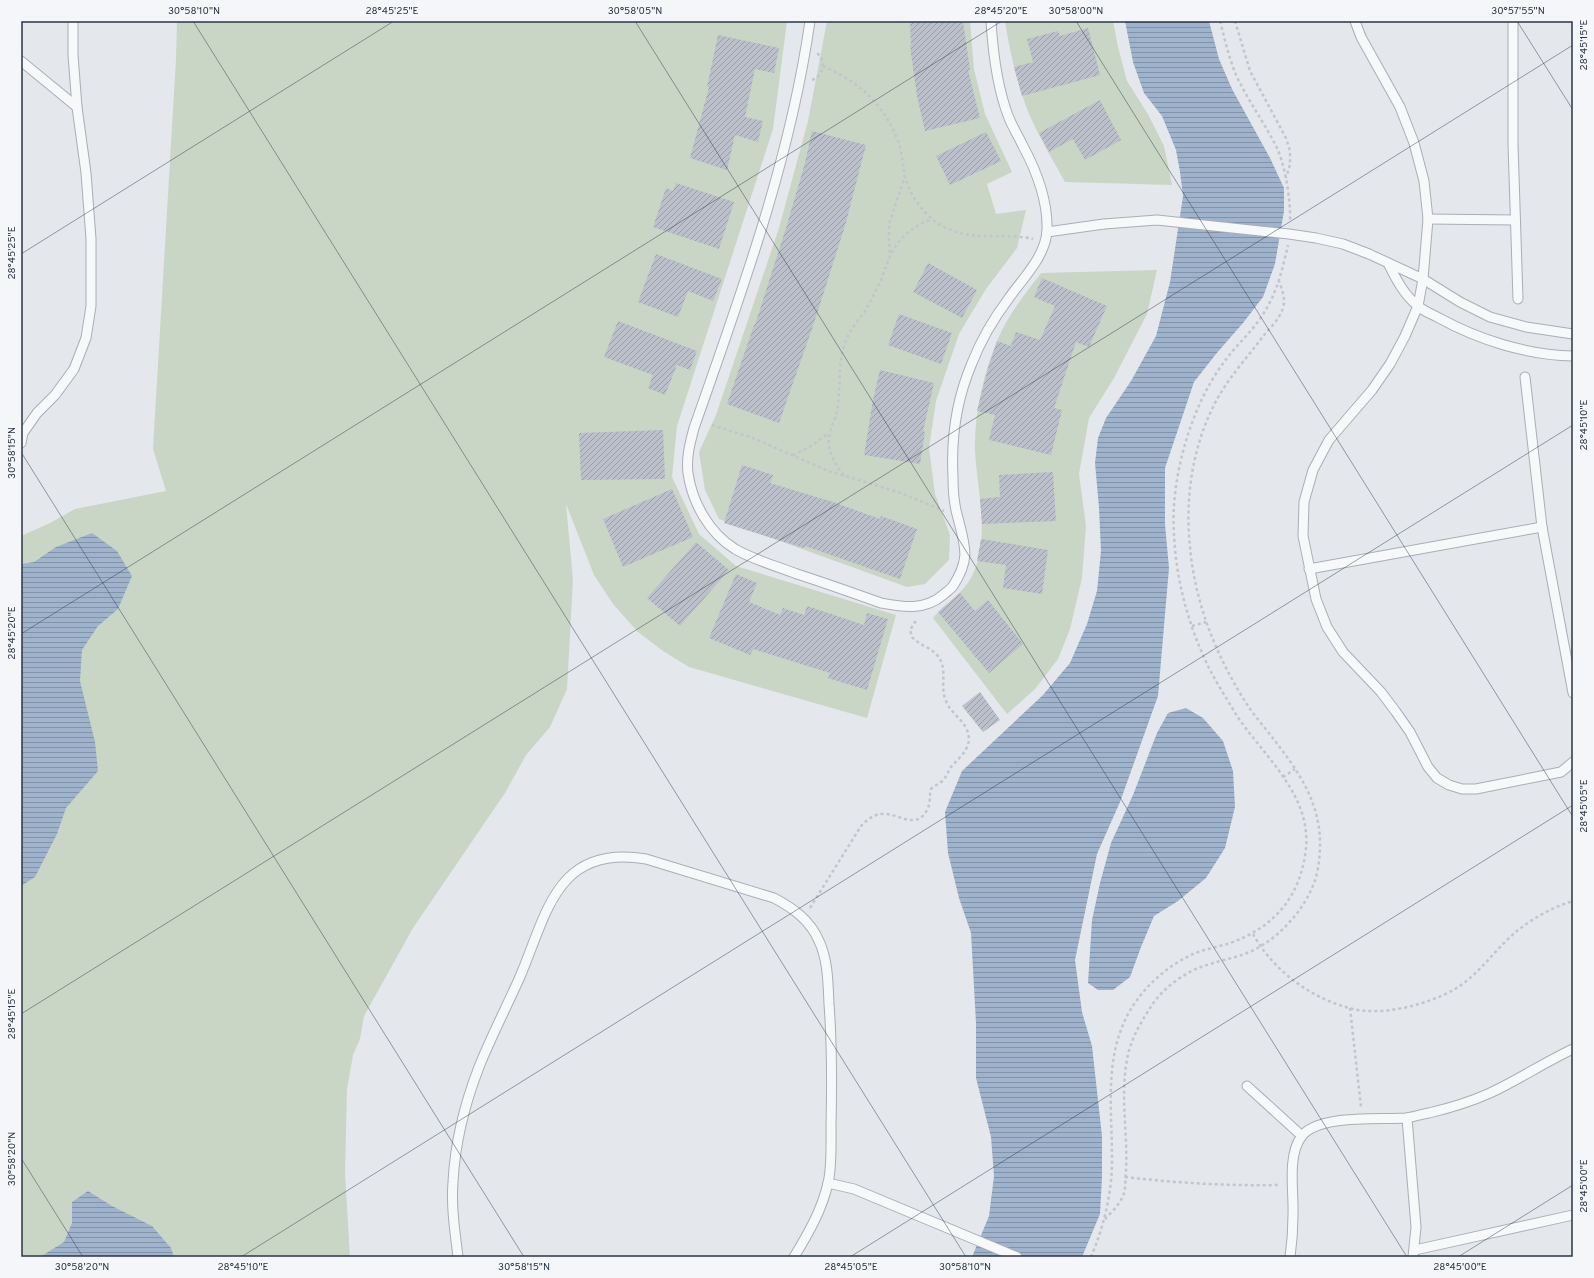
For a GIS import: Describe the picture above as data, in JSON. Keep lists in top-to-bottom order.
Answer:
{
  "coordinates": [
    "30°58'10\"N",
    "28°45'25\"E",
    "30°58'05\"N",
    "28°45'20\"E",
    "30°58'00\"N",
    "30°57'55\"N",
    "28°45'15\"E",
    "28°45'10\"E",
    "30°58'15\"N",
    "28°45'05\"E",
    "30°58'20\"N",
    "28°45'00\"E"
  ]
}
